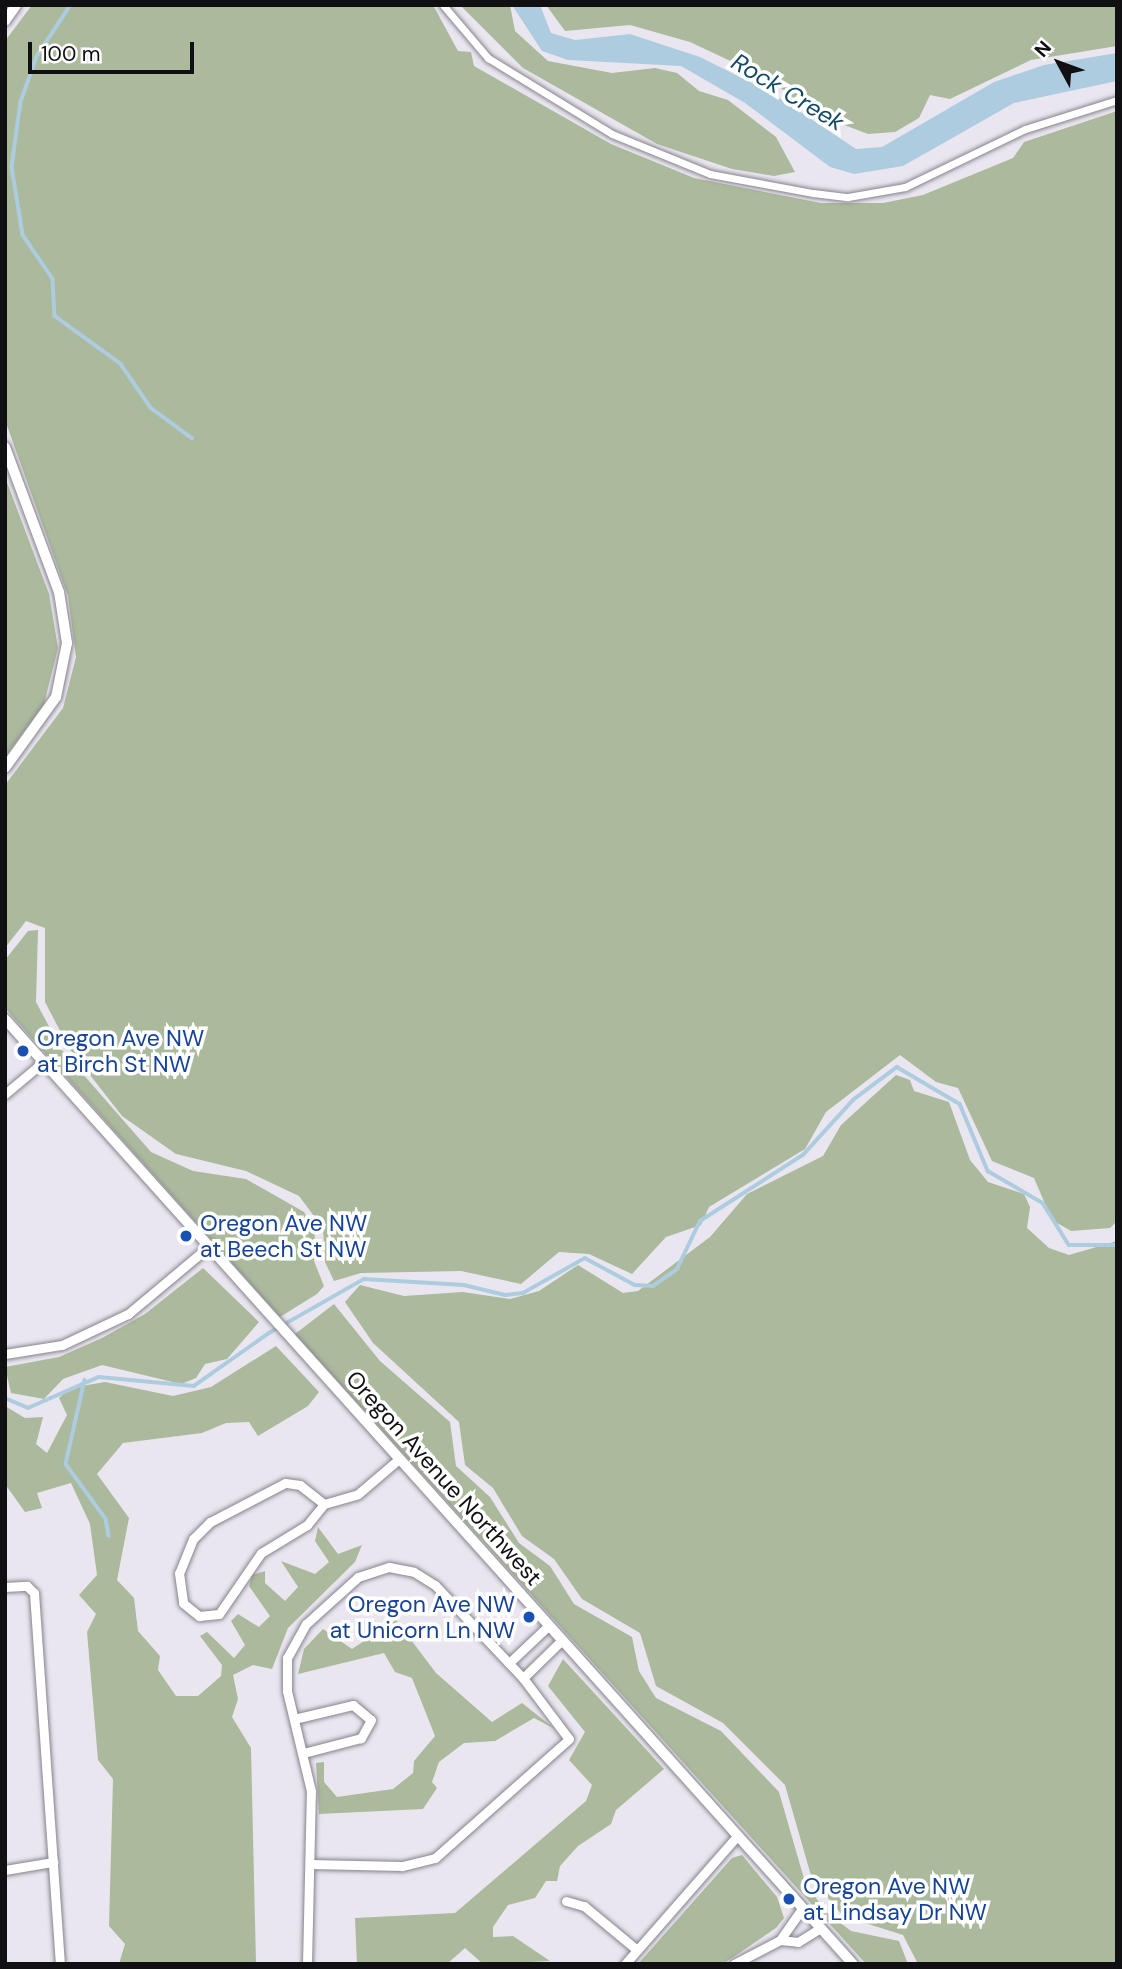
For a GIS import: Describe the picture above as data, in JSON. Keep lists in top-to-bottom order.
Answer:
{
  "streets": {
    "street": ["Oregon Avenue Northwest"]
  },
  "water": ["Rock Creek"],
  "places": [
    "Oregon Ave NW at Birch St NW",
    "Oregon Ave NW at Beech St NW",
    "Oregon Ave NW at Unicorn Ln NW",
    "Oregon Ave NW at Lindsay Dr NW"
  ],
  "scale_bar": "100 m",
  "north": "top left"
}
